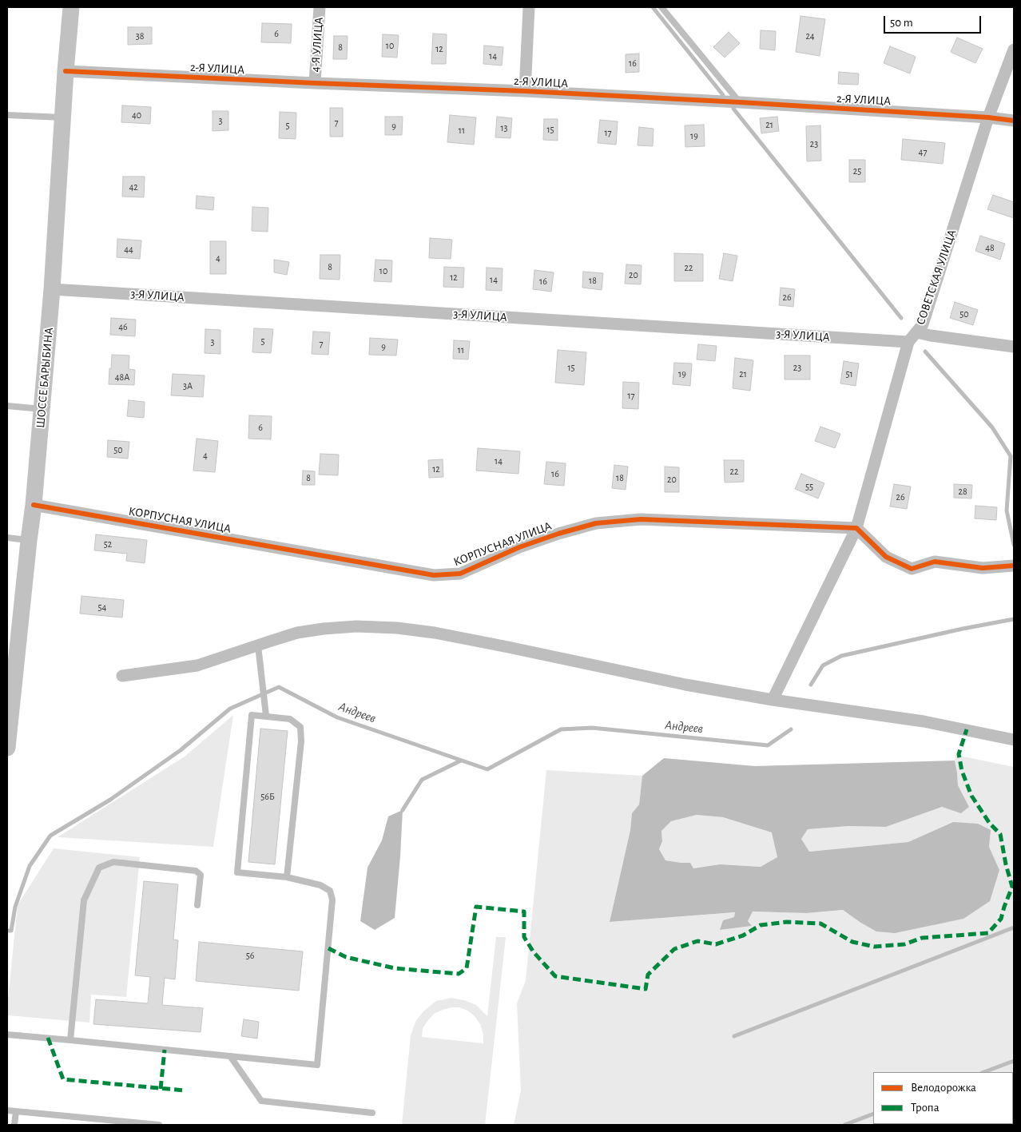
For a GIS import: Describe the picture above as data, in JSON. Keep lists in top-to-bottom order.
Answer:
{
  "streets": {
    "main road": ["ШОССЕ БАРЫБИНА"],
    "street": [
      "4-Я УЛИЦА",
      "2-Я УЛИЦА",
      "СОВЕТСКАЯ УЛИЦА",
      "3-Я УЛИЦА",
      "КОРПУСНАЯ УЛИЦА"
    ]
  },
  "crossings": [
    ["4-Я УЛИЦА", "2-Я УЛИЦА"],
    ["2-Я УЛИЦА", "СОВЕТСКАЯ УЛИЦА"],
    ["2-Я УЛИЦА", "ШОССЕ БАРЫБИНА"],
    ["СОВЕТСКАЯ УЛИЦА", "3-Я УЛИЦА"],
    ["СОВЕТСКАЯ УЛИЦА", "КОРПУСНАЯ УЛИЦА"],
    ["3-Я УЛИЦА", "ШОССЕ БАРЫБИНА"],
    ["ШОССЕ БАРЫБИНА", "КОРПУСНАЯ УЛИЦА"]
  ],
  "water": ["Андреев"],
  "house_numbers": [
    "6",
    "38",
    "24",
    "10",
    "8",
    "12",
    "14",
    "16",
    "40",
    "3",
    "7",
    "21",
    "5",
    "9",
    "13",
    "15",
    "11",
    "17",
    "19",
    "23",
    "47",
    "25",
    "42",
    "48",
    "44",
    "4",
    "8",
    "22",
    "10",
    "20",
    "12",
    "14",
    "18",
    "16",
    "26",
    "50",
    "46",
    "5",
    "3",
    "7",
    "9",
    "11",
    "15",
    "23",
    "19",
    "21",
    "51",
    "48А",
    "3А",
    "17",
    "6",
    "50",
    "4",
    "14",
    "12",
    "22",
    "16",
    "8",
    "18",
    "20",
    "55",
    "28",
    "26",
    "52",
    "54",
    "56Б",
    "56"
  ],
  "legend": ["Велодорожка", "Тропа"],
  "scale_bar": "50 m"
}
